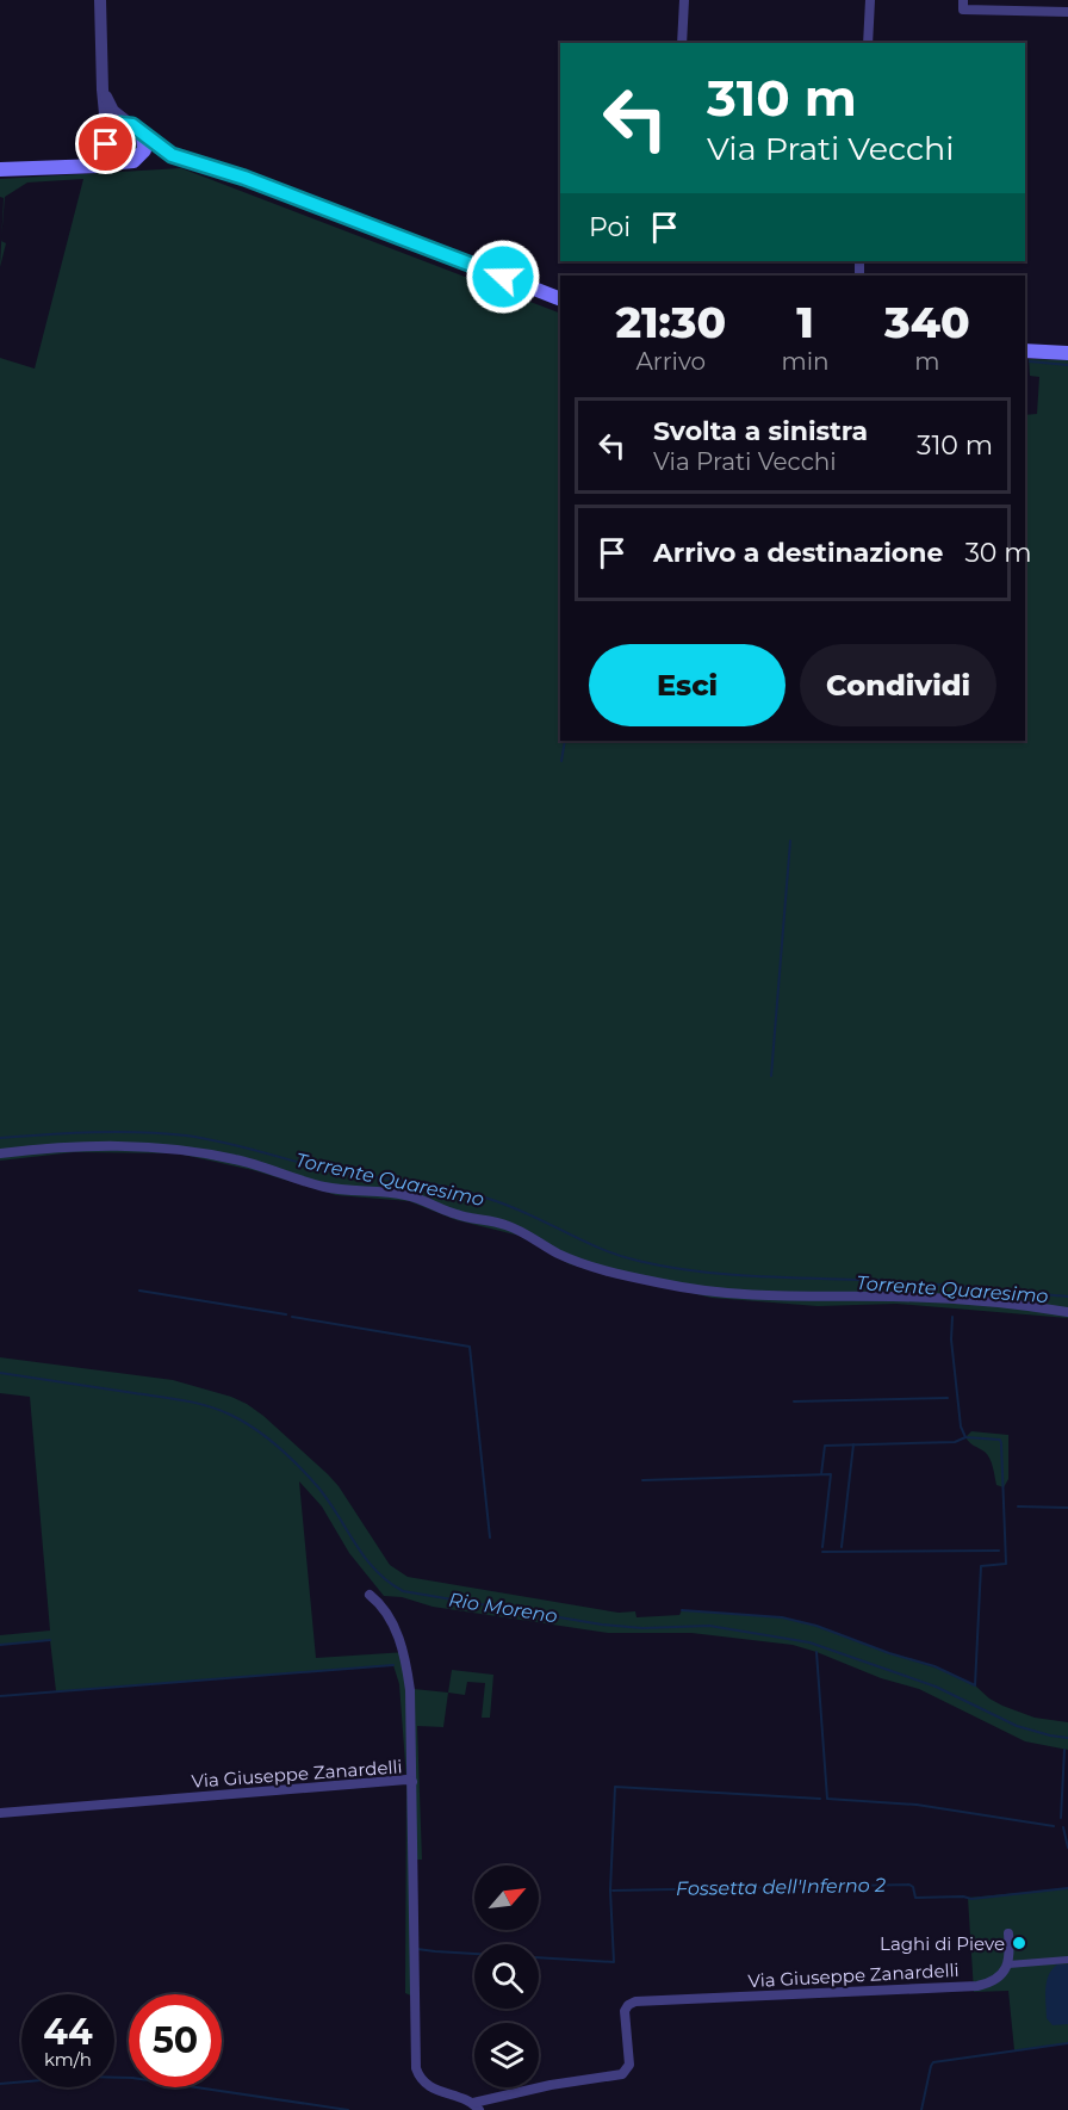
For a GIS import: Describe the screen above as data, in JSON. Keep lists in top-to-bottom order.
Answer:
{
  "streets": {
    "street": ["Via Giuseppe Zanardelli"]
  },
  "water": ["Torrente Quaresimo", "Rio Moreno", "Fossetta dell'Inferno 2"],
  "places": ["Laghi di Pieve"],
  "north": "top right",
  "page": {
    "turn": ["310 m", "Via Prati Vecchi"],
    "then": "Poi",
    "eta": [
      "21:30",
      "Arrivo",
      "1",
      "min",
      "340",
      "m"
    ],
    "list": [
      {
        "name": "Svolta a sinistra",
        "note": "Via Prati Vecchi",
        "value": "310 m"
      },
      {
        "name": "Arrivo a destinazione",
        "value": "30 m"
      }
    ],
    "buttons": ["Esci", "Condividi"],
    "speed": "44 km/h",
    "limit": "50"
  }
}
